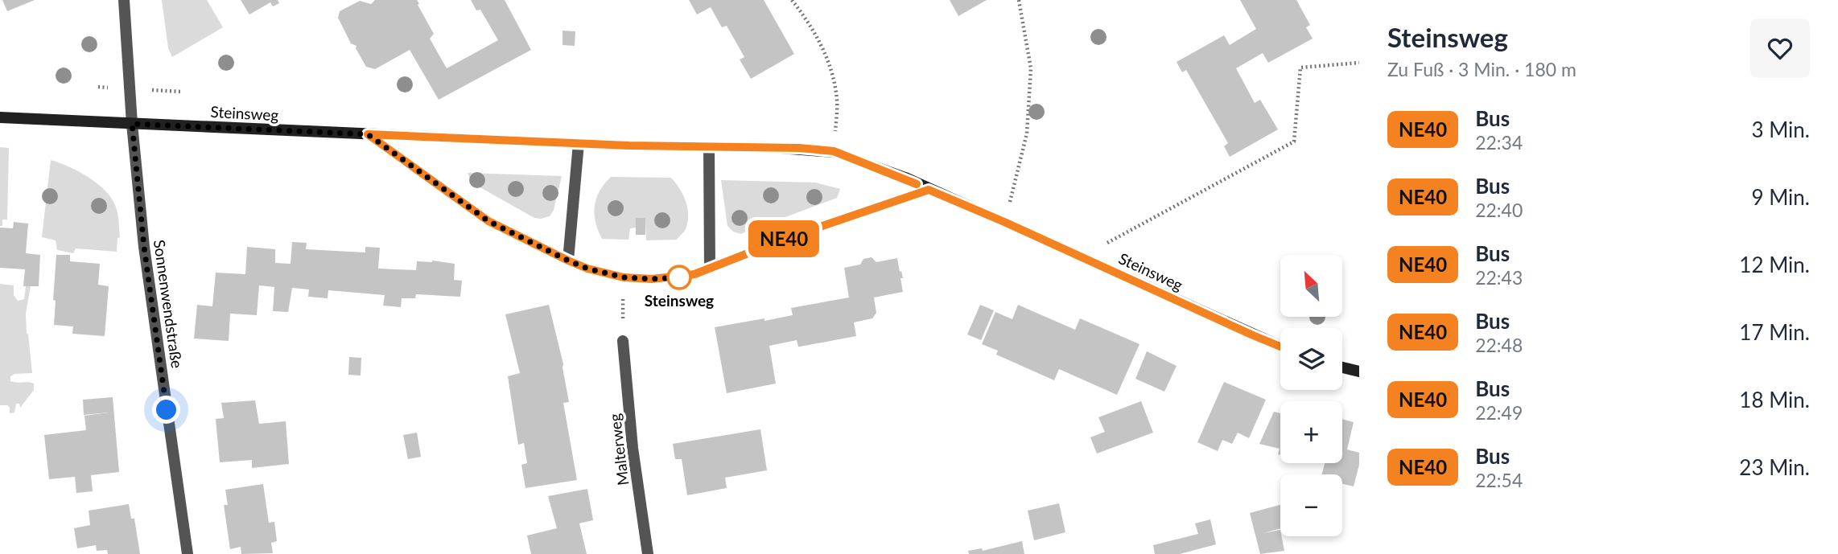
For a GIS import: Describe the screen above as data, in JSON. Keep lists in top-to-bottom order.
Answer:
{
  "streets": {
    "main road": ["Steinsweg"],
    "street": ["Sonnenwendstraße", "Malterweg"]
  },
  "crossings": [
    ["Steinsweg", "Sonnenwendstraße"]
  ],
  "places": ["Steinsweg"],
  "lines": ["bus line NE40"],
  "north": "top left",
  "page": {
    "on_map": "NE40",
    "heading": ["Steinsweg", "Zu Fuß · 3 Min. · 180 m"],
    "list": [
      {
        "mark": "NE40",
        "name": "Bus",
        "note": "22:34",
        "value": "3 Min."
      },
      {
        "mark": "NE40",
        "name": "Bus",
        "note": "22:40",
        "value": "9 Min."
      },
      {
        "mark": "NE40",
        "name": "Bus",
        "note": "22:43",
        "value": "12 Min."
      },
      {
        "mark": "NE40",
        "name": "Bus",
        "note": "22:48",
        "value": "17 Min."
      },
      {
        "mark": "NE40",
        "name": "Bus",
        "note": "22:49",
        "value": "18 Min."
      },
      {
        "mark": "NE40",
        "name": "Bus",
        "note": "22:54",
        "value": "23 Min."
      }
    ],
    "map_buttons": ["+", "−"]
  }
}
